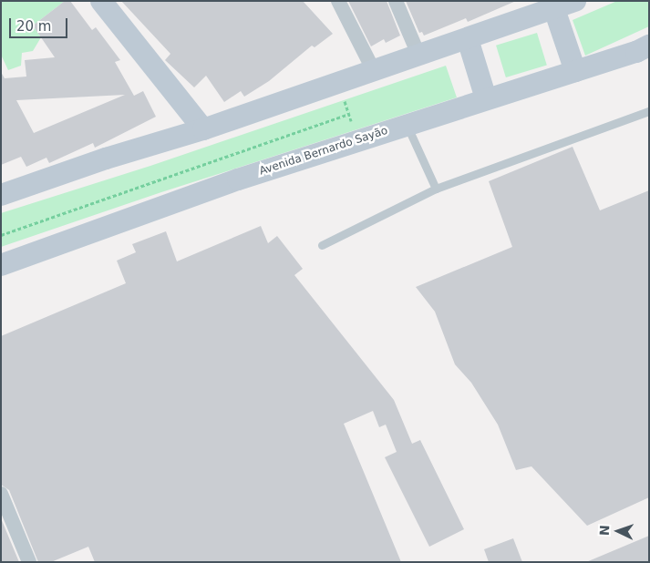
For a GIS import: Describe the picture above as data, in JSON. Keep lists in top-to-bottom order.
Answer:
{
  "streets": {
    "street": ["Avenida Bernardo Sayão"]
  },
  "scale_bar": "20 m",
  "north": "left"
}
